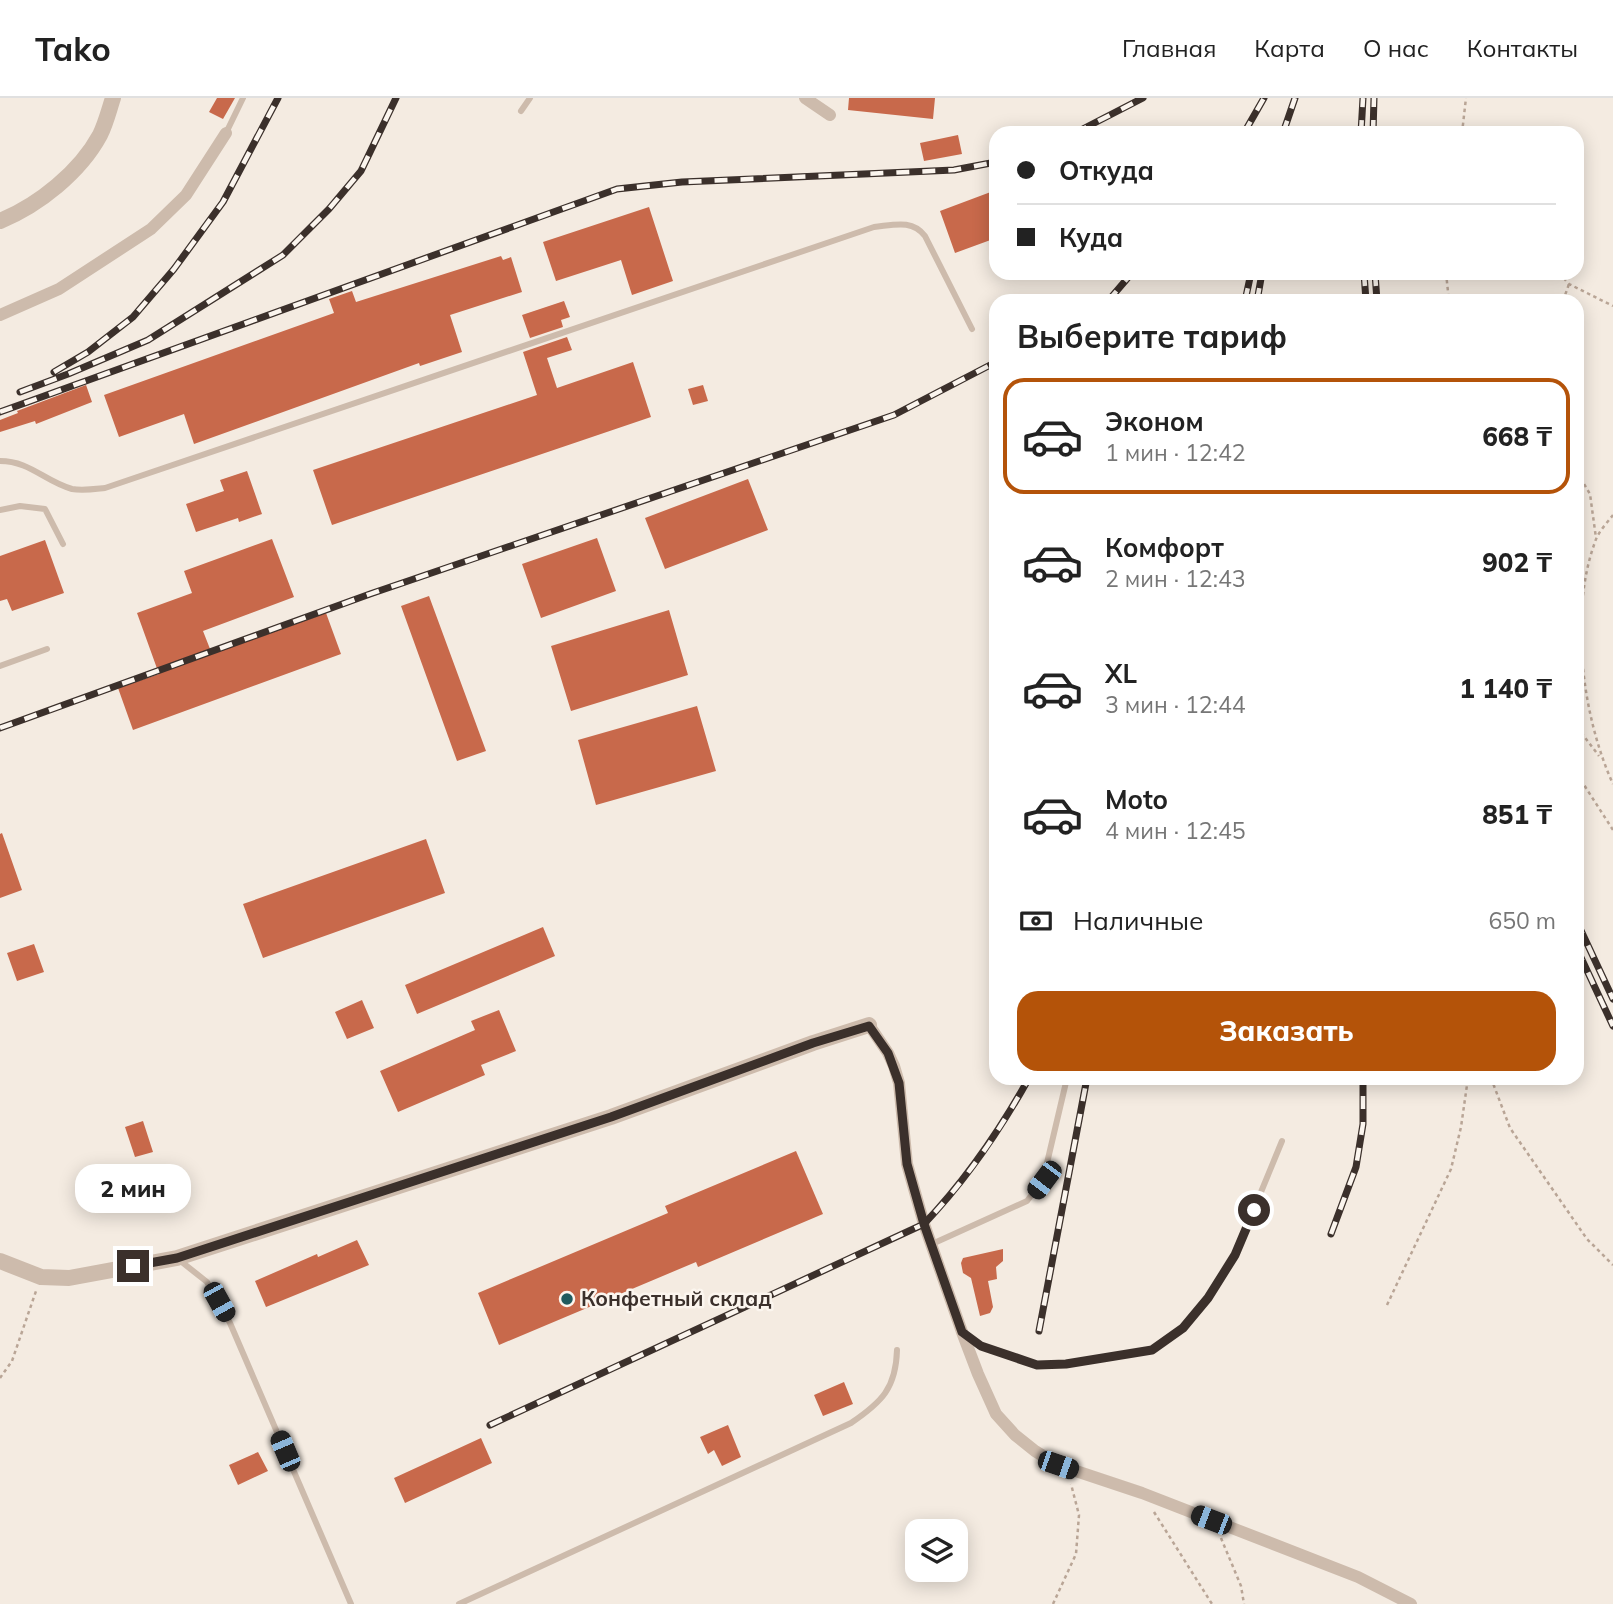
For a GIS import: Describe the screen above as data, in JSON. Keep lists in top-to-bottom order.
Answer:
{
  "places": ["Конфетный склад"],
  "page": {
    "header": "Tako",
    "nav": [
      "Главная",
      "Карта",
      "О нас",
      "Контакты"
    ],
    "banner": ["Откуда", "Куда"],
    "heading": "Выберите тариф",
    "list": [
      {
        "name": "Эконом",
        "note": "1 мин · 12:42",
        "value": "668 ₸"
      },
      {
        "name": "Комфорт",
        "note": "2 мин · 12:43",
        "value": "902 ₸"
      },
      {
        "name": "XL",
        "note": "3 мин · 12:44",
        "value": "1 140 ₸"
      },
      {
        "name": "Moto",
        "note": "4 мин · 12:45",
        "value": "851 ₸"
      }
    ],
    "pay": ["Наличные", "650 m"],
    "buttons": "Заказать",
    "bubble": "2 мин"
  }
}
